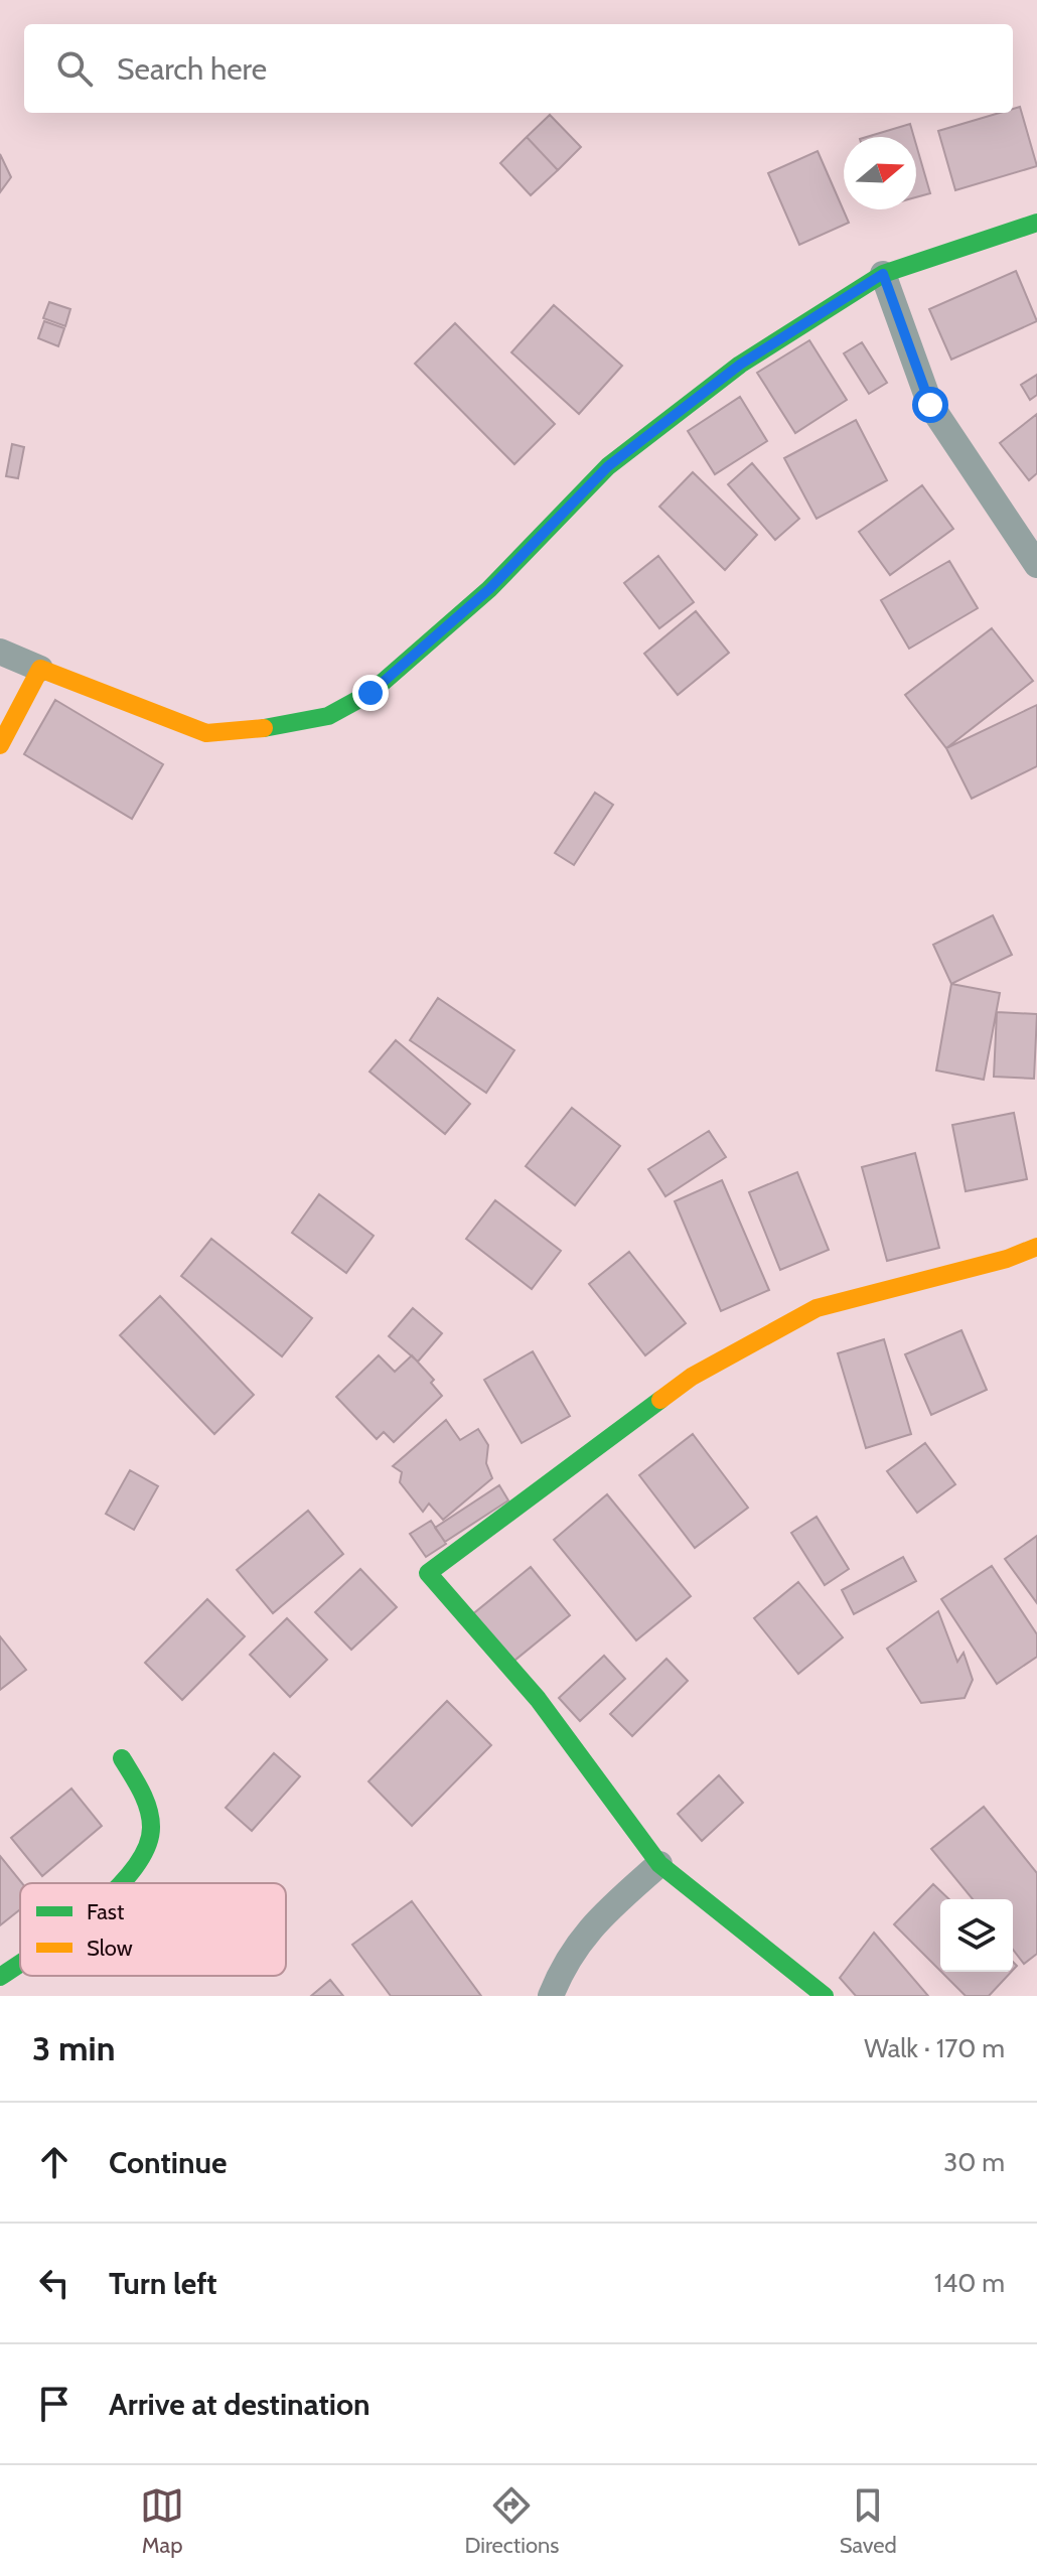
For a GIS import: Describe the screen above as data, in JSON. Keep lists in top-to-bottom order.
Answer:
{
  "legend": ["Fast", "Slow"],
  "north": "right",
  "page": {
    "search": "Search here",
    "heading": ["3 min", "Walk · 170 m"],
    "list": [
      ["Continue", "30 m"],
      ["Turn left", "140 m"],
      "Arrive at destination"
    ],
    "nav": ["Map", "Directions", "Saved"]
  }
}
